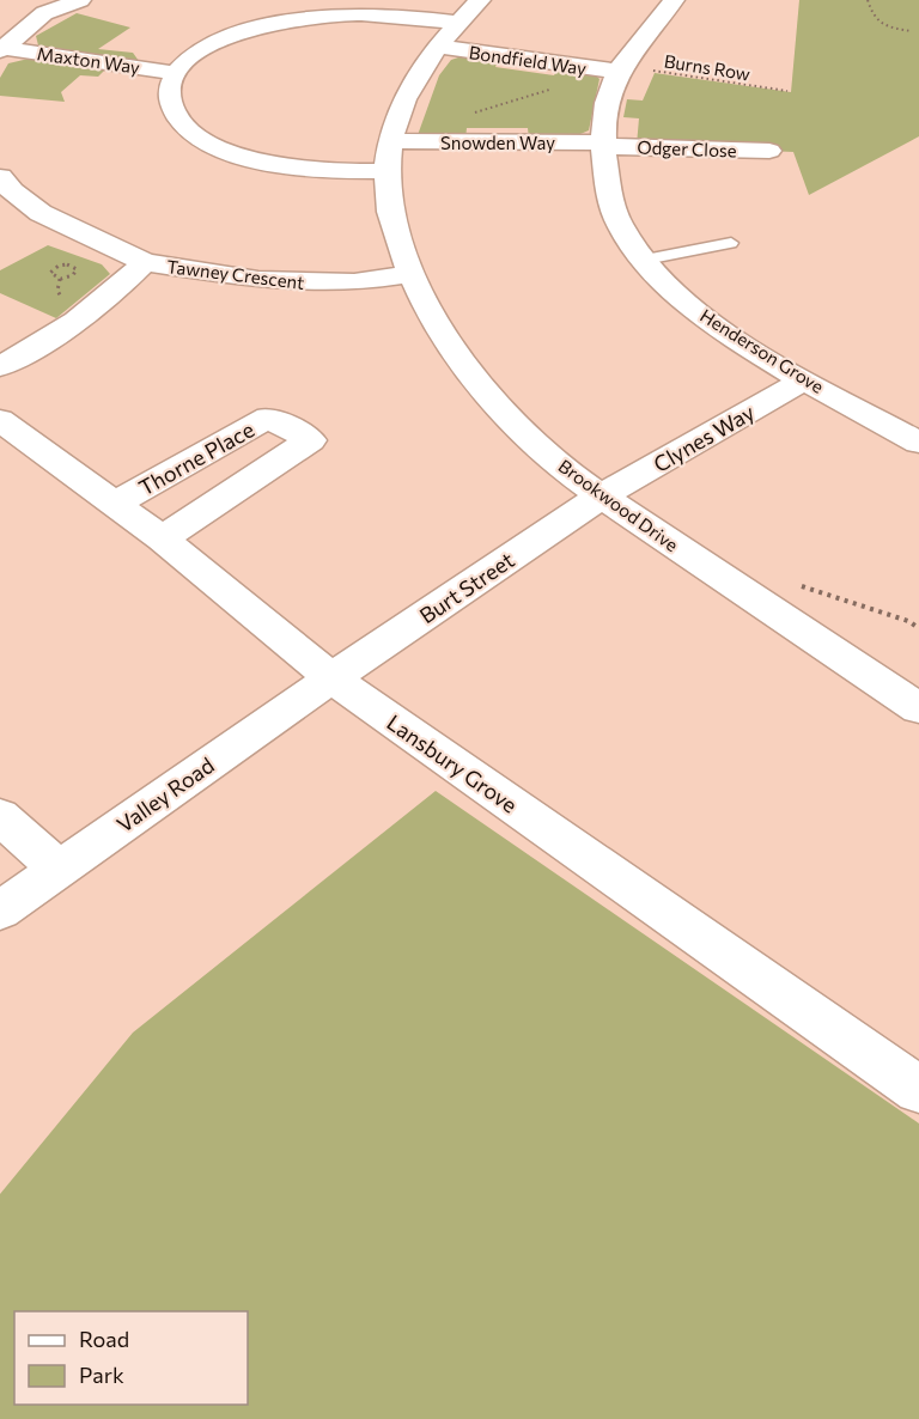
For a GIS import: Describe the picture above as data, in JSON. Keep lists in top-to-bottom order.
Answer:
{
  "streets": {
    "street": [
      "Maxton Way",
      "Bondfield Way",
      "Snowden Way",
      "Odger Close",
      "Tawney Crescent",
      "Henderson Grove",
      "Clynes Way",
      "Thorne Place",
      "Brookwood Drive",
      "Burt Street",
      "Lansbury Grove",
      "Valley Road"
    ],
    "path": ["Burns Row"]
  },
  "crossings": [
    ["Maxton Way", "Snowden Way"],
    ["Bondfield Way", "Burns Row"],
    ["Bondfield Way", "Henderson Grove"],
    ["Bondfield Way", "Brookwood Drive"],
    ["Burns Row", "Henderson Grove"],
    ["Snowden Way", "Odger Close"],
    ["Snowden Way", "Henderson Grove"],
    ["Snowden Way", "Brookwood Drive"],
    ["Odger Close", "Henderson Grove"],
    ["Tawney Crescent", "Brookwood Drive"],
    ["Henderson Grove", "Clynes Way"],
    ["Clynes Way", "Brookwood Drive"],
    ["Clynes Way", "Burt Street"],
    ["Thorne Place", "Lansbury Grove"],
    ["Brookwood Drive", "Burt Street"],
    ["Burt Street", "Lansbury Grove"],
    ["Burt Street", "Valley Road"],
    ["Lansbury Grove", "Valley Road"]
  ],
  "legend": ["Road", "Park"]
}
